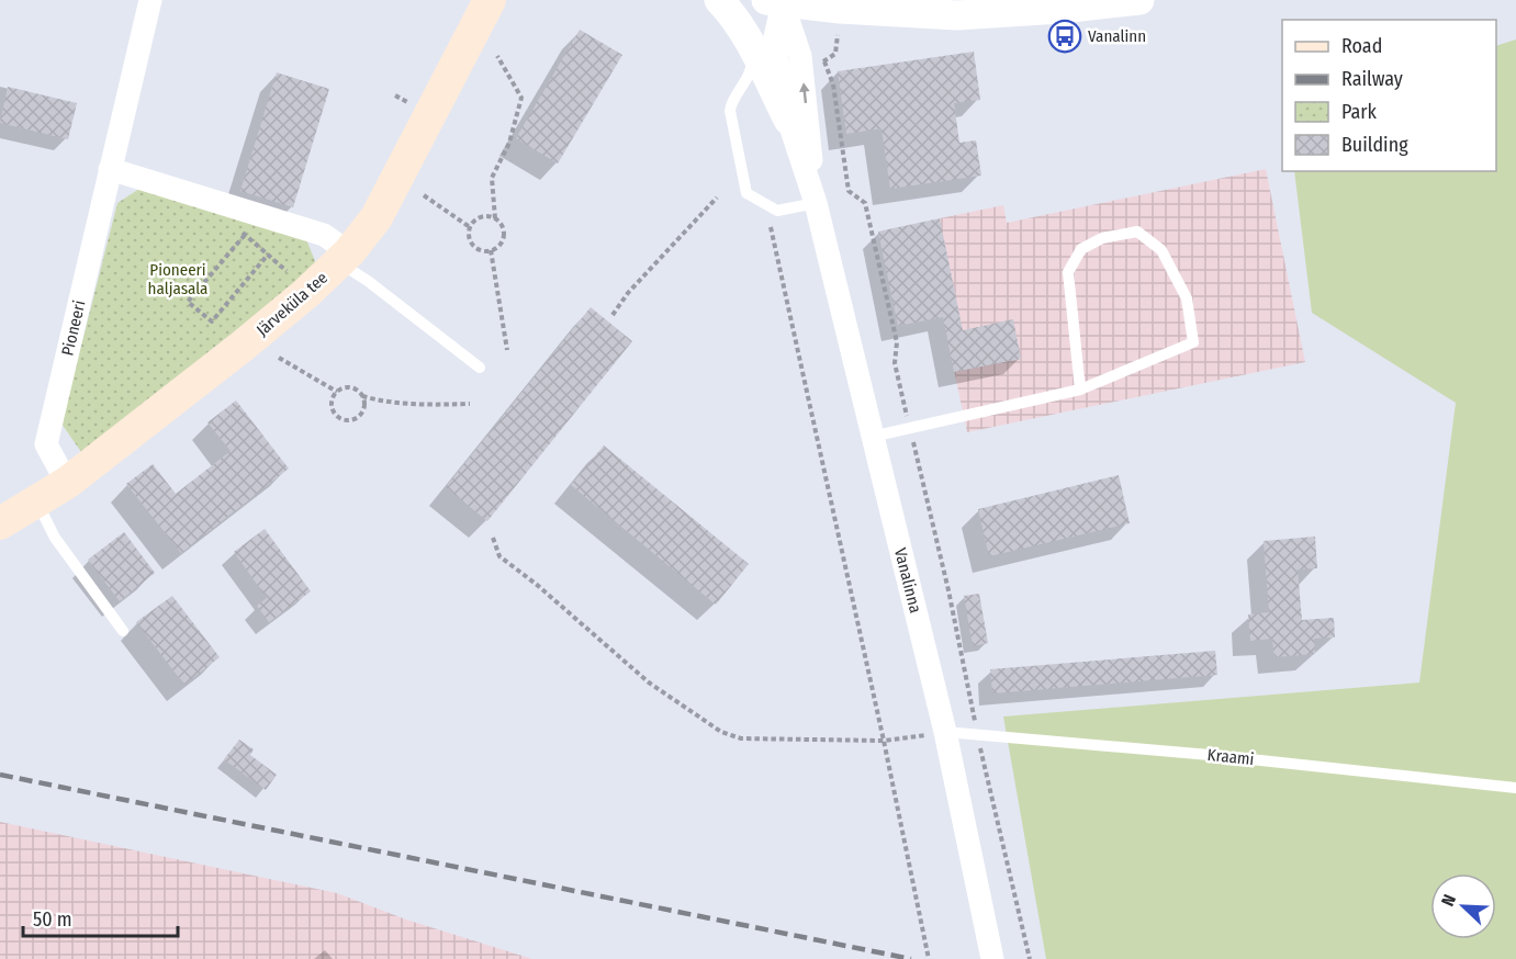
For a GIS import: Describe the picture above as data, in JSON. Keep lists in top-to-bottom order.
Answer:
{
  "streets": {
    "main road": ["Järveküla tee"],
    "street": ["Pioneeri", "Vanalinna"],
    "lane": ["Kraami"]
  },
  "crossings": [
    ["Järveküla tee", "Pioneeri"],
    ["Vanalinna", "Kraami"]
  ],
  "parks": ["Pioneeri haljasala"],
  "places": {
    "bus stop": ["Vanalinn"]
  },
  "legend": [
    "Road",
    "Railway",
    "Park",
    "Building"
  ],
  "scale_bar": "50 m",
  "north": "top left"
}
